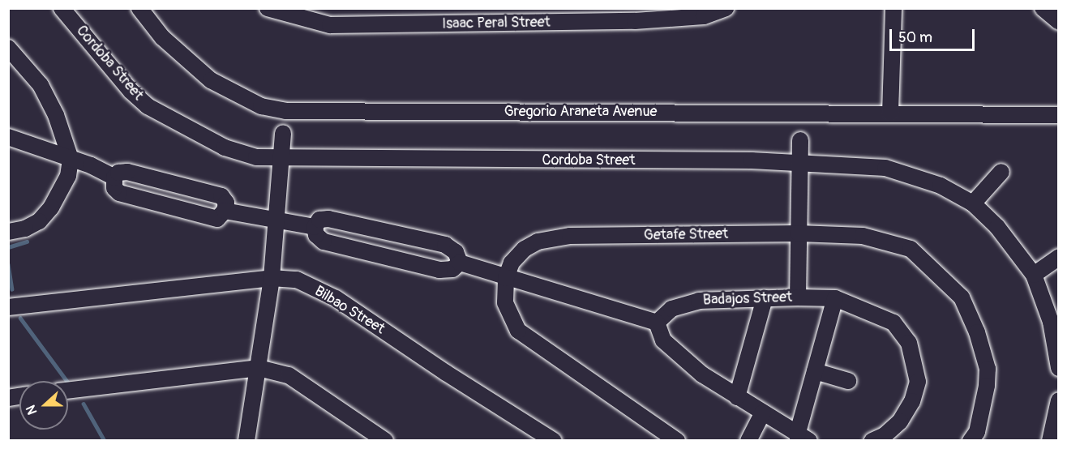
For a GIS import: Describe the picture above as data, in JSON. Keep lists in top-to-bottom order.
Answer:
{
  "streets": {
    "street": [
      "Isaac Peral Street",
      "Cordoba Street",
      "Gregorio Araneta Avenue",
      "Getafe Street",
      "Badajos Street",
      "Bilbao Street"
    ]
  },
  "scale_bar": "50 m",
  "north": "left"
}
